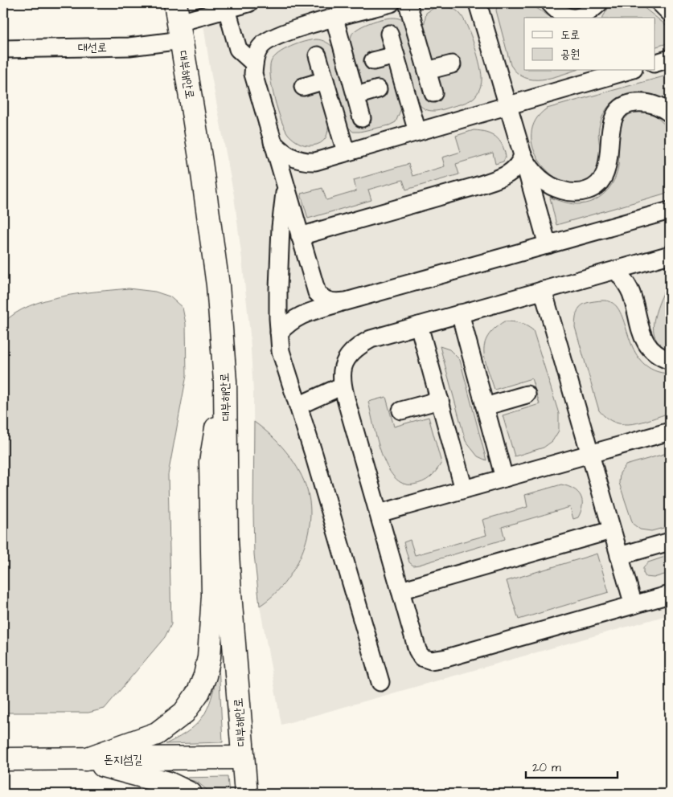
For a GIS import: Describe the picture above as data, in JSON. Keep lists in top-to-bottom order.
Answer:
{
  "streets": {
    "street": ["대부해안로", "돈지섬길"],
    "lane": ["대선로"]
  },
  "crossings": [
    ["대선로", "대부해안로"],
    ["대부해안로", "돈지섬길"]
  ],
  "legend": ["도로", "공원"],
  "scale_bar": "20 m"
}
